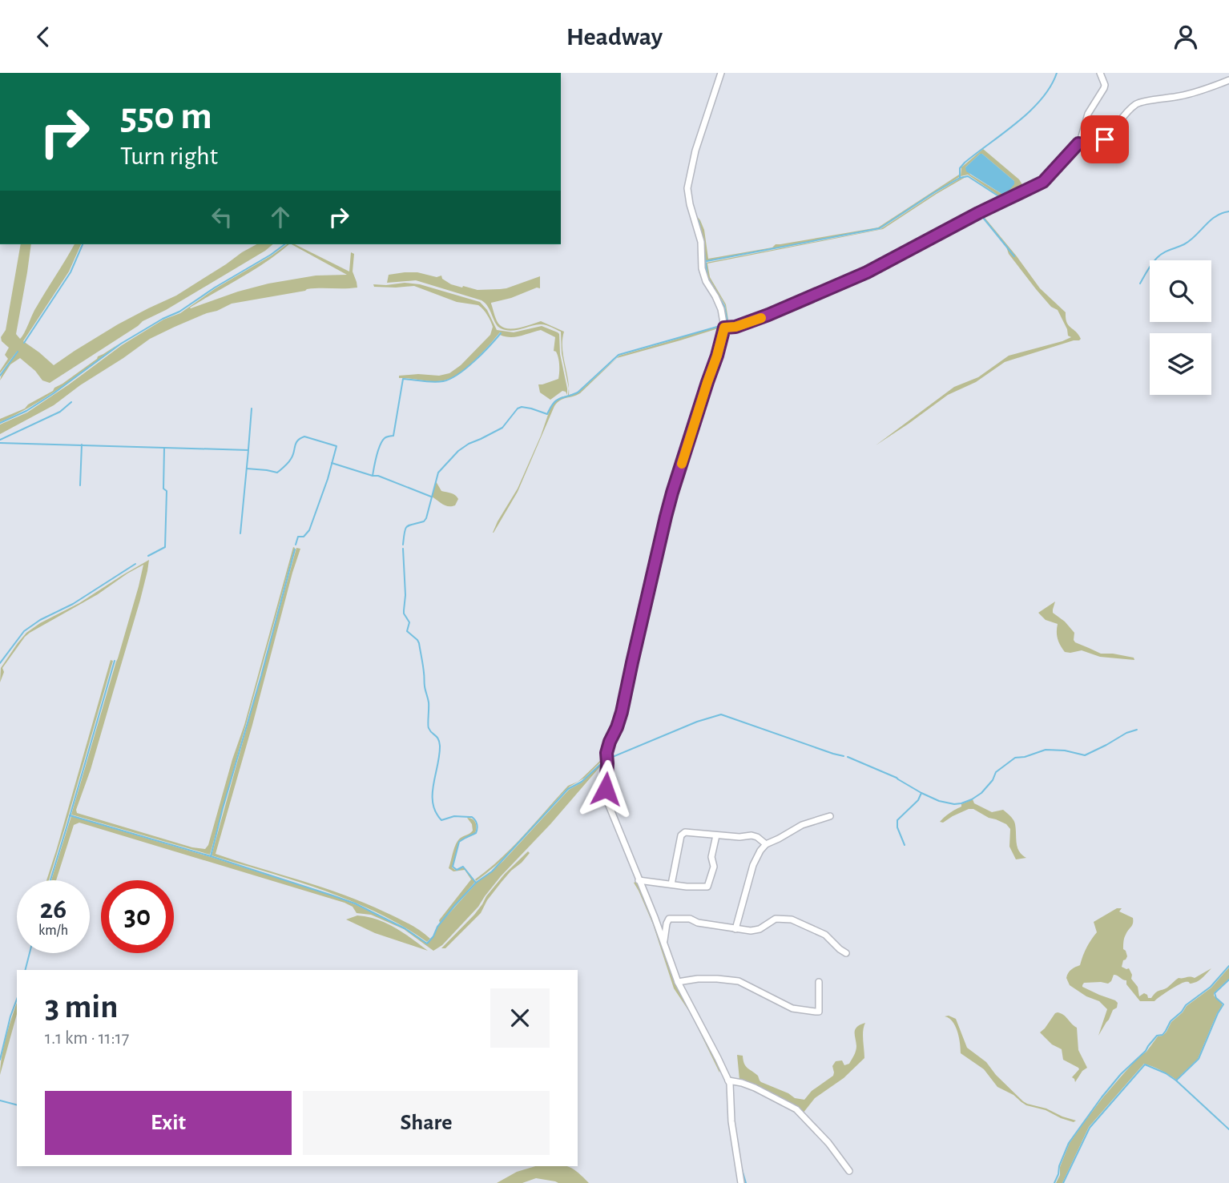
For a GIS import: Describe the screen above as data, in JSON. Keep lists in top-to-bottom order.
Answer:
{
  "page": {
    "header": "Headway",
    "turn": ["550 m", "Turn right"],
    "speed": "26 km/h",
    "limit": "30",
    "heading": ["3 min", "1.1 km · 11:17"],
    "buttons": ["Exit", "Share"]
  }
}
